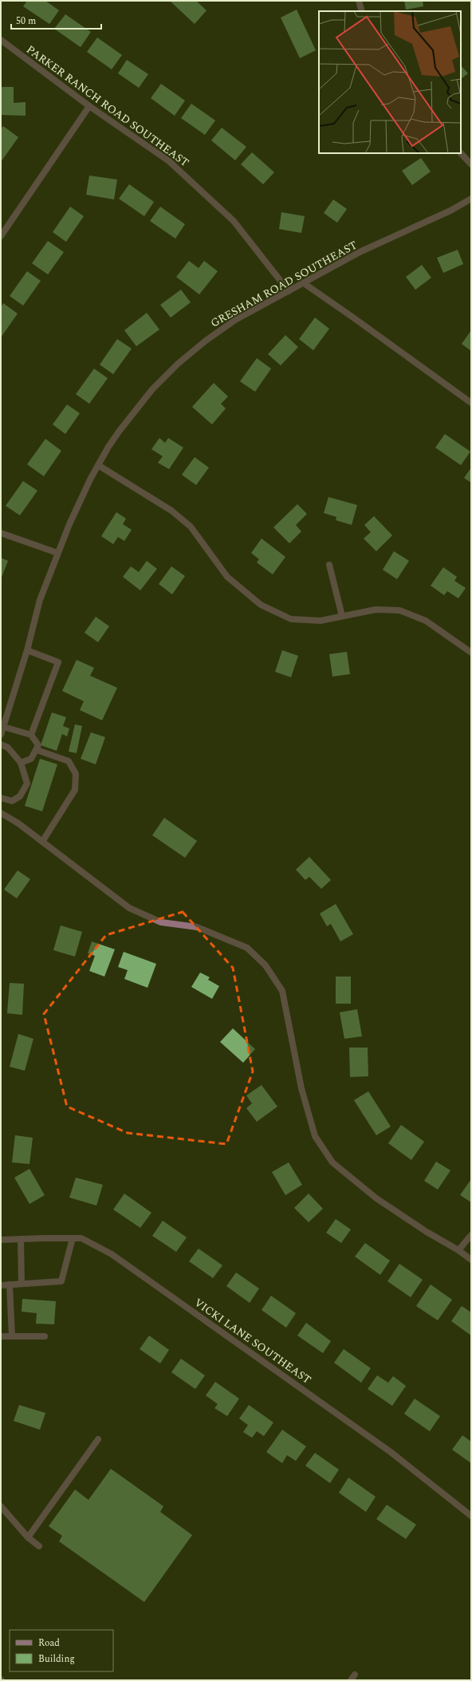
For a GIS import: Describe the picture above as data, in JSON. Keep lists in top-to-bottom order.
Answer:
{
  "streets": {
    "street": ["PARKER RANCH ROAD SOUTHEAST", "GRESHAM ROAD SOUTHEAST", "VICKI LANE SOUTHEAST"]
  },
  "crossings": [
    ["PARKER RANCH ROAD SOUTHEAST", "GRESHAM ROAD SOUTHEAST"]
  ],
  "legend": ["Road", "Building"],
  "scale_bar": "50 m"
}
